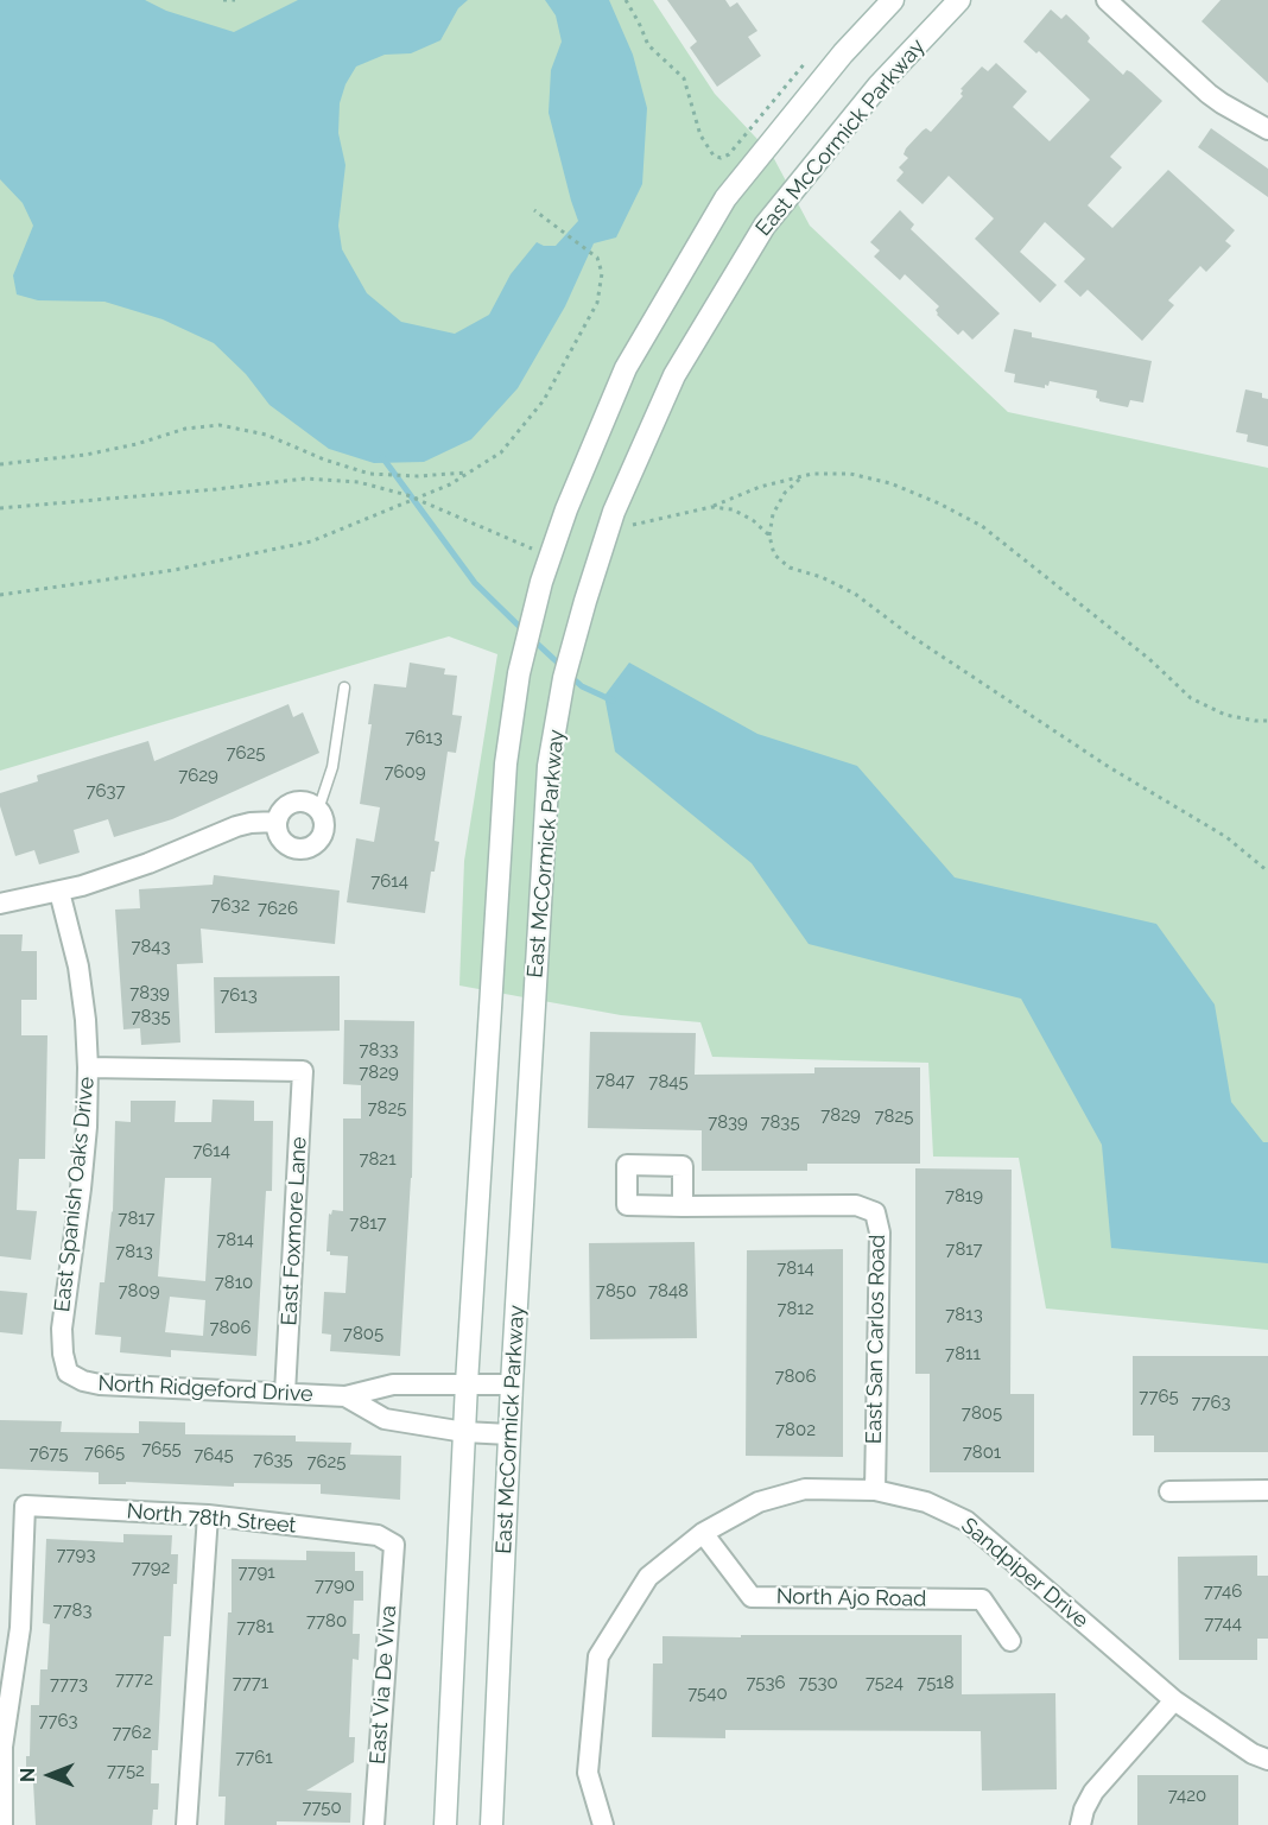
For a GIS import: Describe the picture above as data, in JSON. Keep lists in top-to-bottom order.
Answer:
{
  "streets": {
    "main road": ["East McCormick Parkway"],
    "street": [
      "East Spanish Oaks Drive",
      "East Foxmore Lane",
      "East San Carlos Road",
      "North Ridgeford Drive",
      "North 78th Street",
      "Sandpiper Drive",
      "North Ajo Road",
      "East Via De Viva"
    ]
  },
  "crossings": [
    ["East McCormick Parkway", "North Ridgeford Drive"],
    ["East Spanish Oaks Drive", "East Foxmore Lane"],
    ["East Spanish Oaks Drive", "North Ridgeford Drive"],
    ["East Foxmore Lane", "North Ridgeford Drive"],
    ["East San Carlos Road", "Sandpiper Drive"],
    ["North 78th Street", "East Via De Viva"],
    ["Sandpiper Drive", "North Ajo Road"]
  ],
  "house_numbers": [
    "7613",
    "7625",
    "7609",
    "7629",
    "7637",
    "7614",
    "7632",
    "7626",
    "7843",
    "7839",
    "7613",
    "7835",
    "7833",
    "7829",
    "7847",
    "7845",
    "7825",
    "7829",
    "7825",
    "7839",
    "7835",
    "7614",
    "7821",
    "7819",
    "7817",
    "7817",
    "7814",
    "7817",
    "7813",
    "7814",
    "7810",
    "7809",
    "7850",
    "7848",
    "7812",
    "7813",
    "7806",
    "7805",
    "7811",
    "7806",
    "7765",
    "7763",
    "7805",
    "7802",
    "7655",
    "7665",
    "7801",
    "7675",
    "7645",
    "7635",
    "7625",
    "7793",
    "7792",
    "7791",
    "7790",
    "7746",
    "7783",
    "7780",
    "7744",
    "7781",
    "7772",
    "7771",
    "7536",
    "7530",
    "7524",
    "7518",
    "7773",
    "7540",
    "7763",
    "7762",
    "7761",
    "7752",
    "7420",
    "7750"
  ],
  "north": "left"
}
